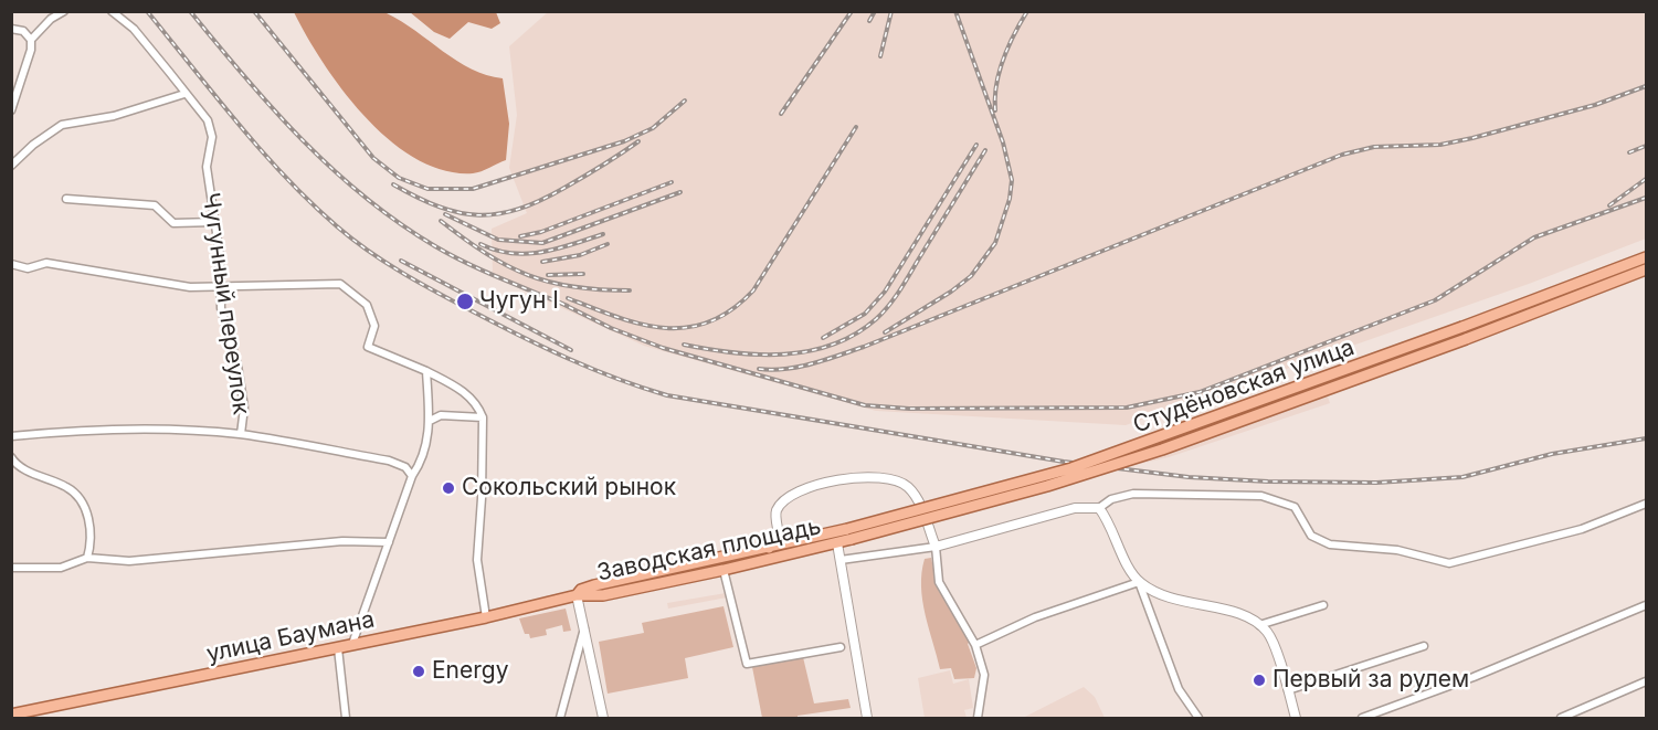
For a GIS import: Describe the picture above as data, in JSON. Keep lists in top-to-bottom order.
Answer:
{
  "streets": {
    "main road": ["Студёновская улица", "Заводская площадь", "улица Баумана"],
    "street": ["Чугунный переулок"]
  },
  "crossings": [
    ["Студёновская улица", "Заводская площадь"],
    ["Заводская площадь", "улица Баумана"]
  ],
  "places": [
    "Чугун I",
    "Сокольский рынок",
    "Energy",
    "Первый за рулем"
  ]
}
